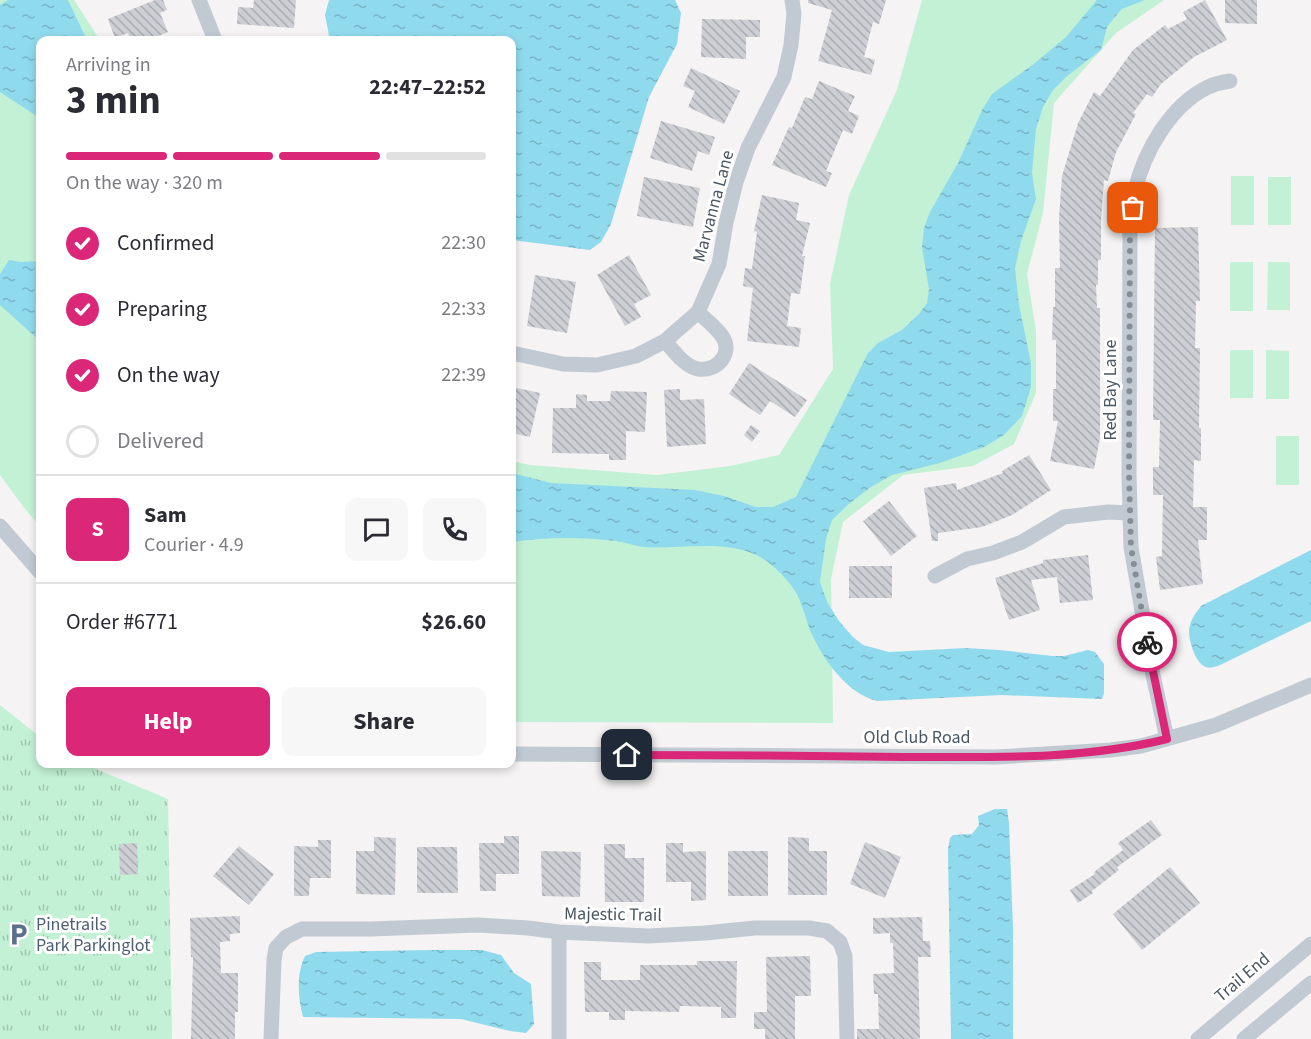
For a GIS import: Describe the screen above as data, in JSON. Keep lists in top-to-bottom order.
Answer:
{
  "streets": {
    "street": [
      "Marvanna Lane",
      "Red Bay Lane",
      "Old Club Road",
      "Majestic Trail",
      "Trail End"
    ]
  },
  "crossings": [
    ["Red Bay Lane", "Old Club Road"]
  ],
  "places": {
    "parking": ["Pinetrails Park Parkinglot"]
  },
  "page": {
    "heading": ["3 min", "Arriving in", "22:47–22:52"],
    "panel": [
      "Sam",
      "Courier · 4.9",
      "Order #6771",
      "$26.60"
    ],
    "bar": "On the way · 320 m",
    "list": [
      ["Confirmed", "22:30"],
      ["Preparing", "22:33"],
      ["On the way", "22:39"],
      "Delivered"
    ],
    "round": "S",
    "buttons": ["Help", "Share"]
  }
}
